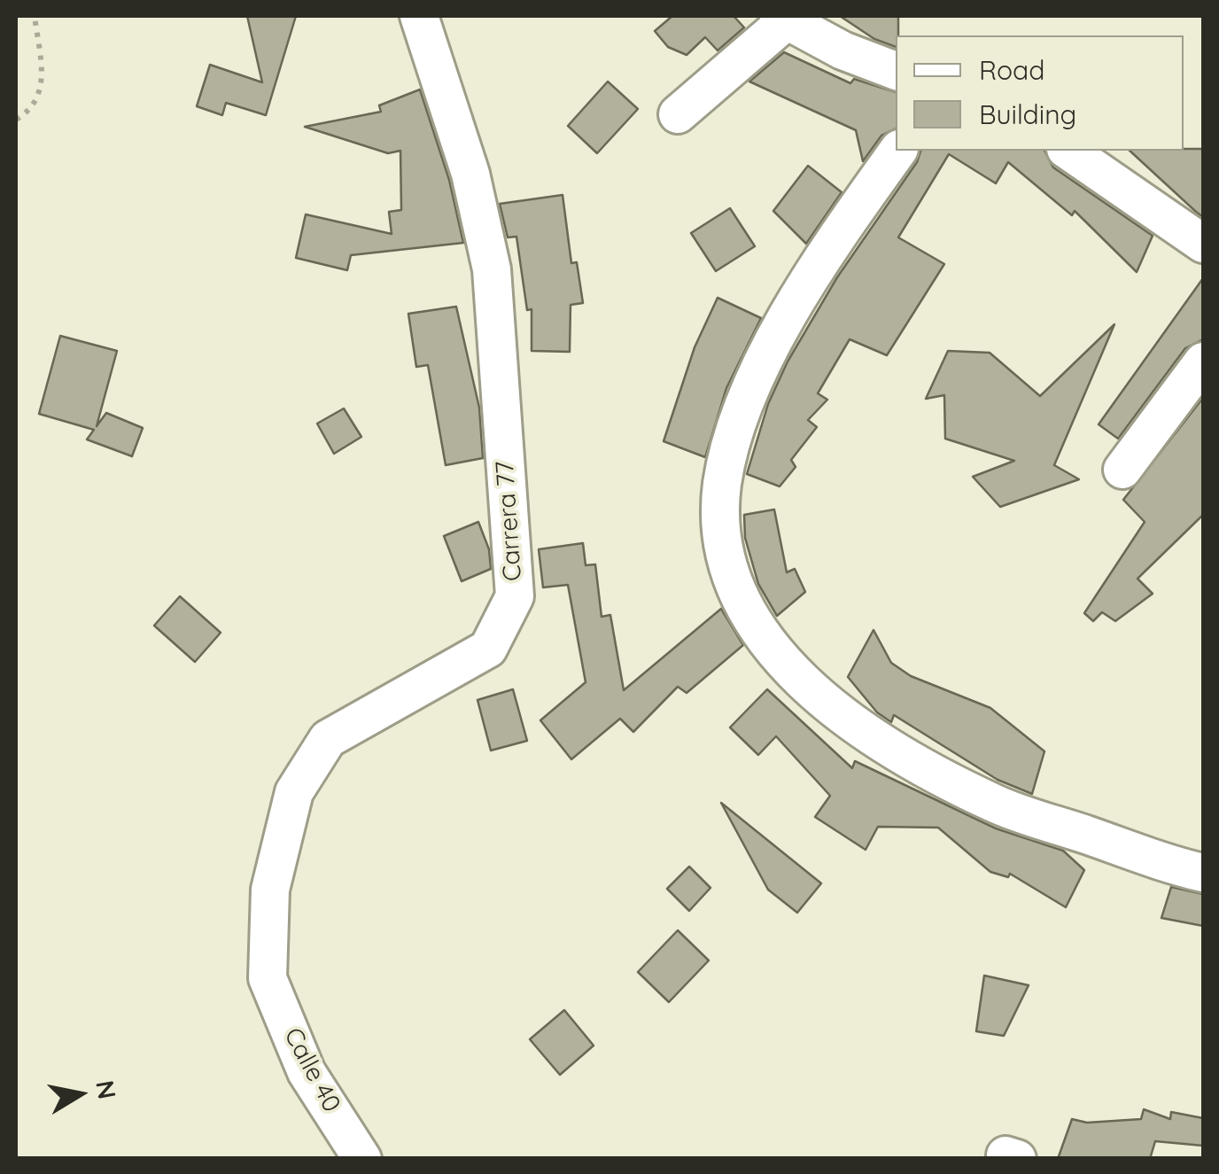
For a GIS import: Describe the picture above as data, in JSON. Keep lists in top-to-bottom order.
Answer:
{
  "streets": {
    "street": ["Carrera 77", "Calle 40"]
  },
  "crossings": [
    ["Carrera 77", "Calle 40"]
  ],
  "legend": ["Road", "Building"],
  "north": "right"
}
